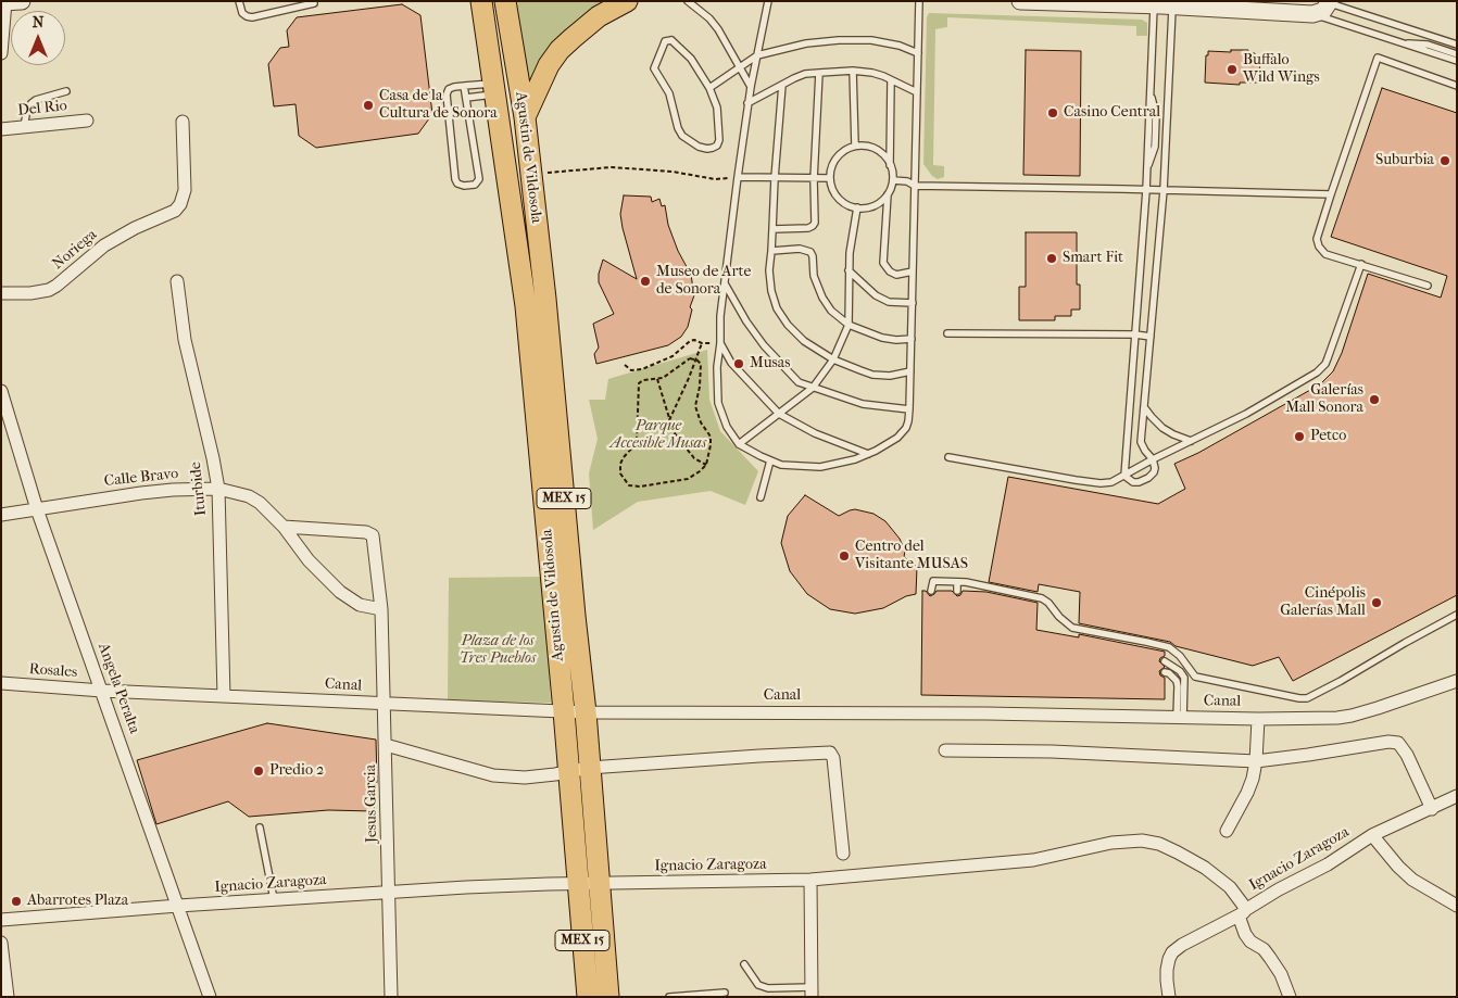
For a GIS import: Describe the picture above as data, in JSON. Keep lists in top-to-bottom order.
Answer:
{
  "streets": {
    "main road": ["Agustin de Vildosola", "MEX 15"],
    "street": [
      "Del Rio",
      "Noriega",
      "Calle Bravo",
      "Iturbide",
      "Rosales",
      "Canal",
      "Angela Peralta",
      "Jesus Garcia",
      "Ignacio Zaragoza"
    ]
  },
  "crossings": [
    ["Agustin de Vildosola", "Canal"],
    ["Agustin de Vildosola", "Ignacio Zaragoza"],
    ["Calle Bravo", "Iturbide"],
    ["Calle Bravo", "Angela Peralta"],
    ["Calle Bravo", "Jesus Garcia"],
    ["Iturbide", "Canal"],
    ["Rosales", "Canal"],
    ["Rosales", "Angela Peralta"],
    ["Canal", "Angela Peralta"],
    ["Canal", "Jesus Garcia"],
    ["Angela Peralta", "Ignacio Zaragoza"],
    ["Jesus Garcia", "Ignacio Zaragoza"]
  ],
  "parks": ["Parque Accesible Musas", "Plaza de los Tres Pueblos"],
  "places": [
    "Buffalo Wild Wings",
    "Casa de la Cultura de Sonora",
    "Casino Central",
    "Suburbia",
    "Smart Fit",
    "Museo de Arte de Sonora",
    "Musas",
    "Galerías Mall Sonora",
    "Petco",
    "Centro del Visitante MUSAS",
    "Cinépolis Galerías Mall",
    "Predio 2",
    "Abarrotes Plaza"
  ],
  "north": "top"
}
